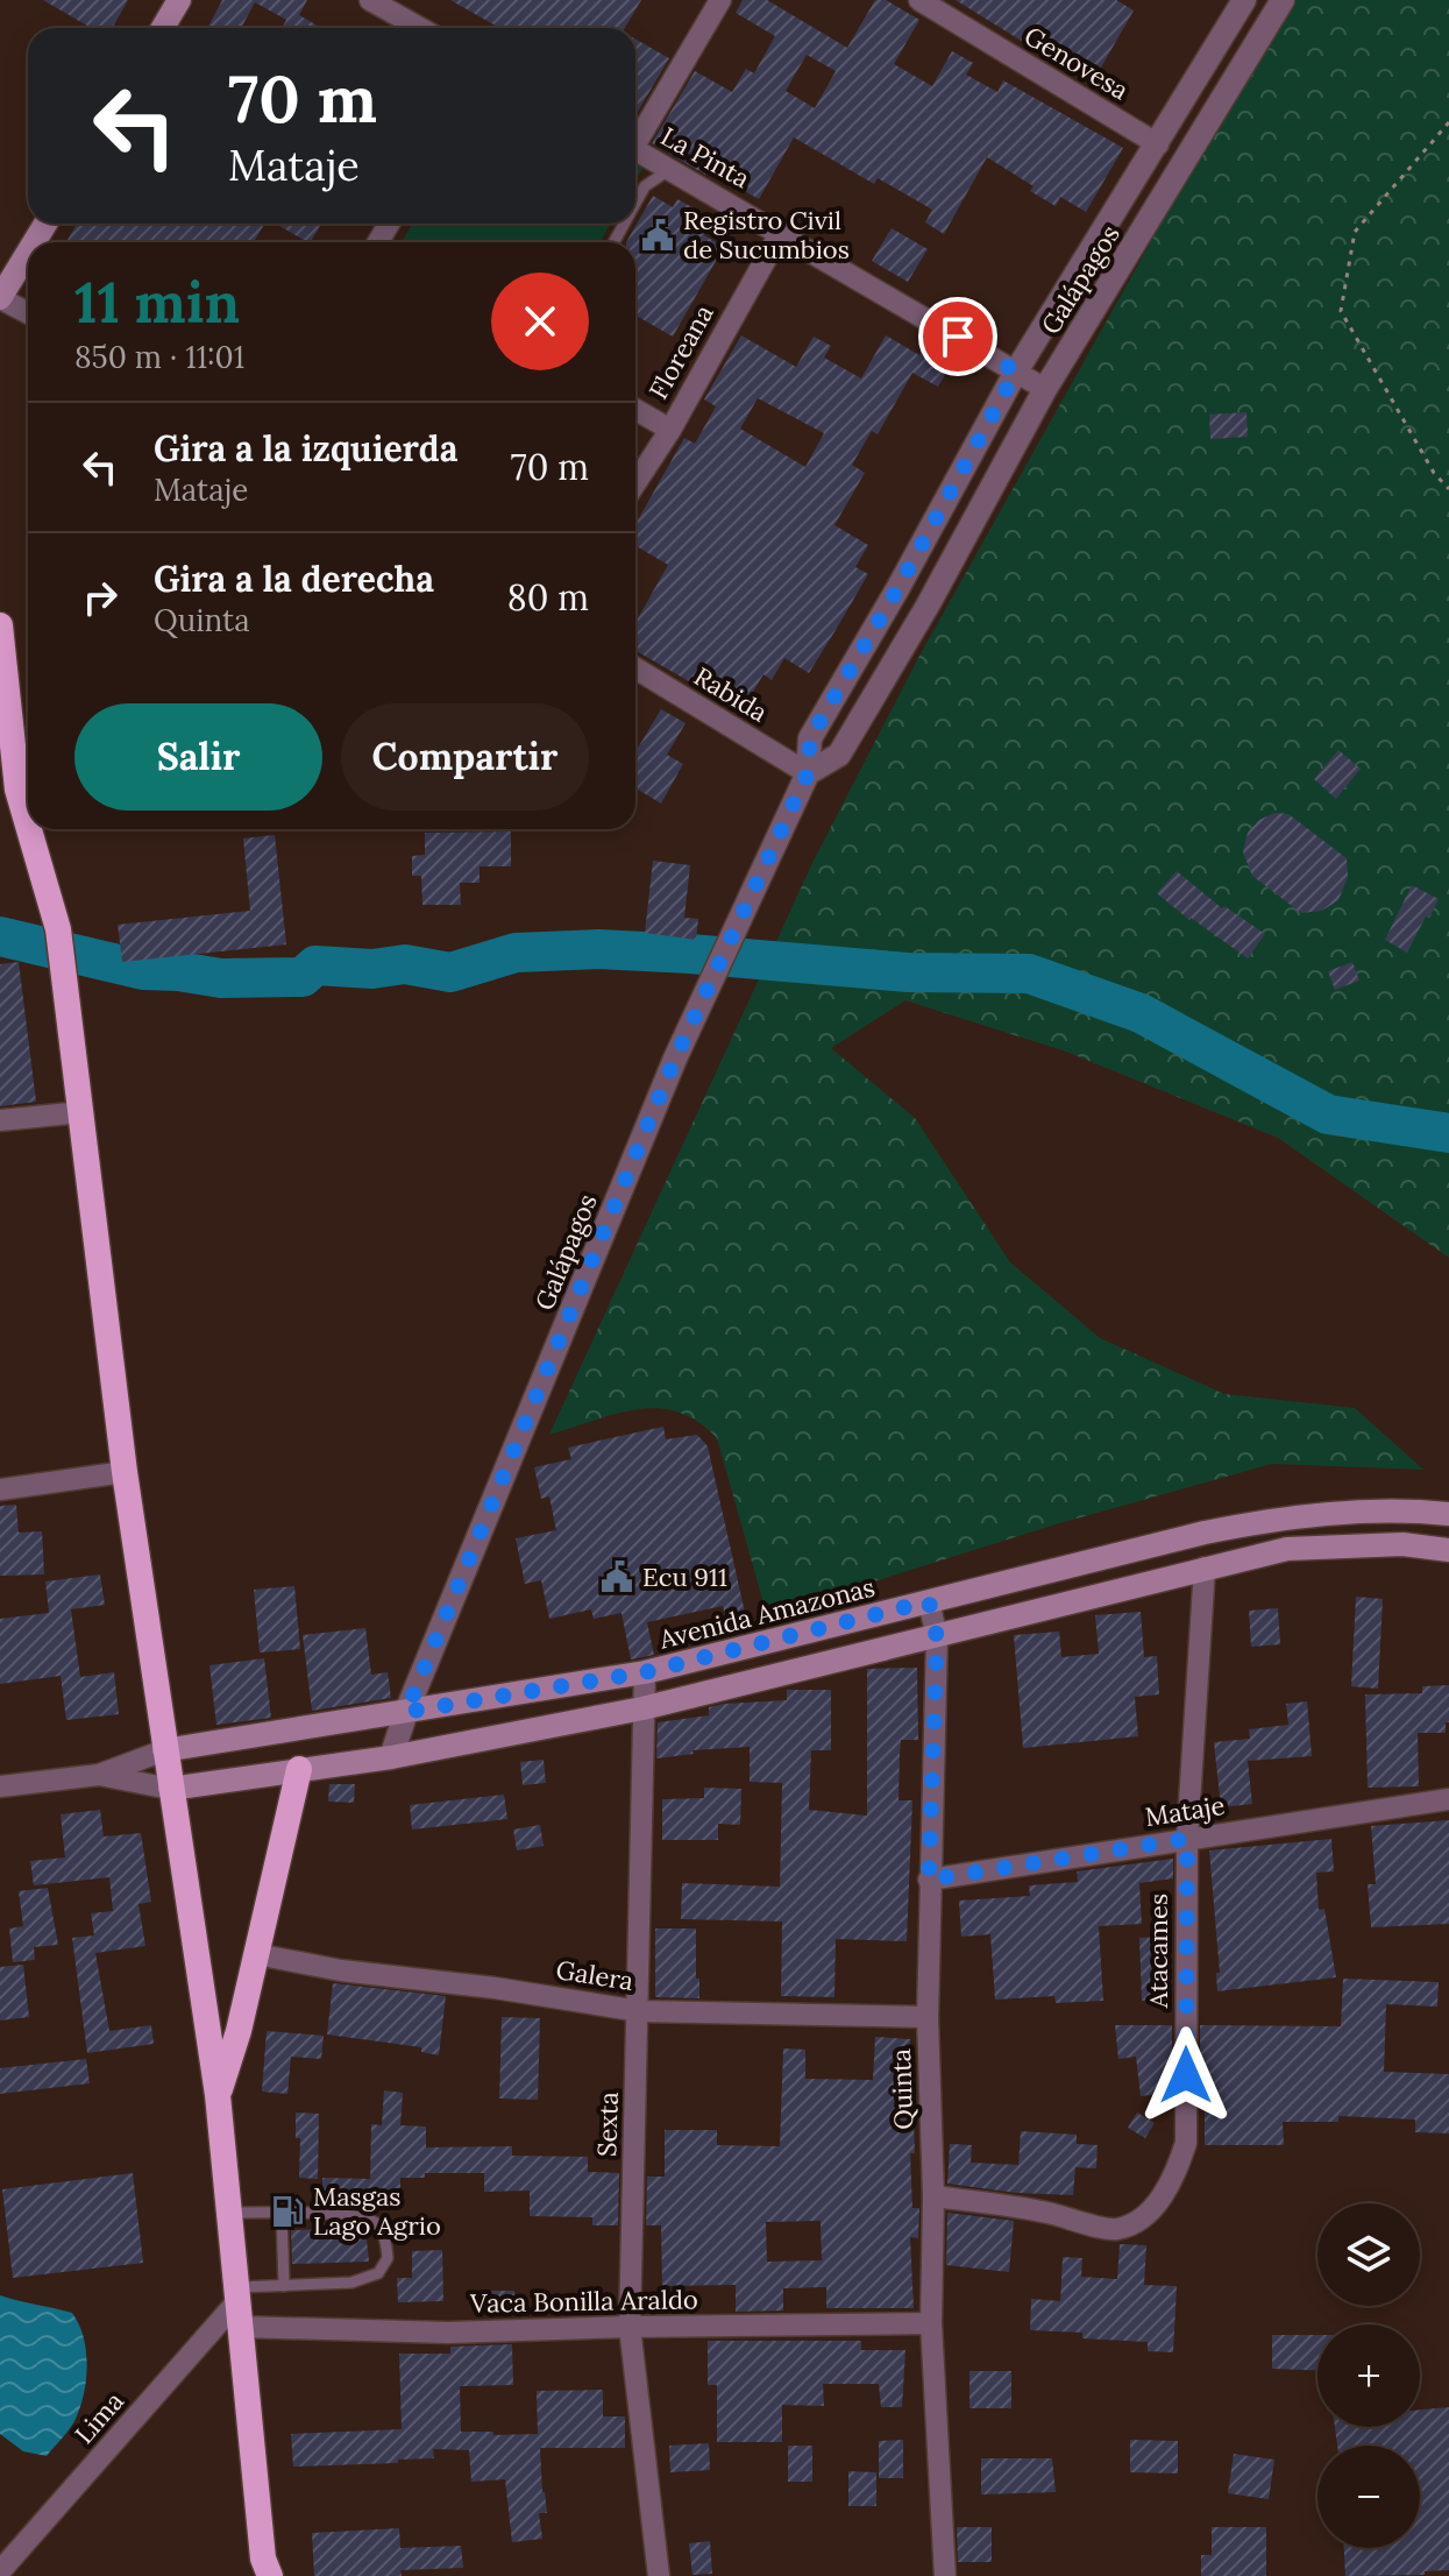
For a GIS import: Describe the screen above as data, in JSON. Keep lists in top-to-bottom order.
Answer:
{
  "streets": {
    "main road": ["Avenida Amazonas"],
    "street": [
      "Genovesa",
      "La Pinta",
      "Galápagos",
      "Floreana",
      "Rabida",
      "Mataje",
      "Atacames",
      "Galera",
      "Quinta",
      "Sexta",
      "Vaca Bonilla Araldo",
      "Lima"
    ]
  },
  "crossings": [
    ["Genovesa", "Galápagos"],
    ["La Pinta", "Galápagos"],
    ["La Pinta", "Floreana"],
    ["Galápagos", "Rabida"],
    ["Galápagos", "Avenida Amazonas"],
    ["Avenida Amazonas", "Atacames"],
    ["Avenida Amazonas", "Quinta"],
    ["Avenida Amazonas", "Sexta"],
    ["Mataje", "Atacames"],
    ["Mataje", "Quinta"],
    ["Atacames", "Quinta"],
    ["Galera", "Quinta"],
    ["Galera", "Sexta"],
    ["Quinta", "Vaca Bonilla Araldo"],
    ["Sexta", "Vaca Bonilla Araldo"]
  ],
  "places": {
    "public building": ["Registro Civil de Sucumbios", "Ecu 911"],
    "fuel station": ["Masgas Lago Agrio"]
  },
  "page": {
    "turn": ["70 m", "Mataje"],
    "heading": ["11 min", "850 m · 11:01"],
    "list": [
      {
        "name": "Gira a la izquierda",
        "note": "Mataje",
        "value": "70 m"
      },
      {
        "name": "Gira a la derecha",
        "note": "Quinta",
        "value": "80 m"
      }
    ],
    "buttons": ["Salir", "Compartir"],
    "map_buttons": ["+", "−"]
  }
}
